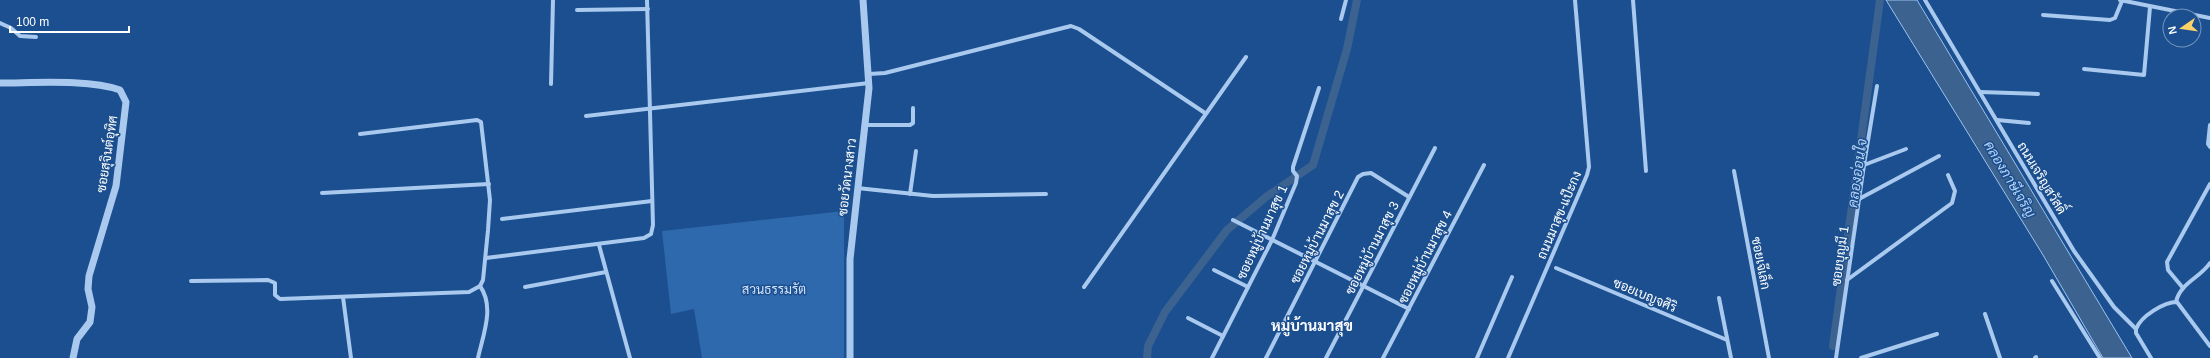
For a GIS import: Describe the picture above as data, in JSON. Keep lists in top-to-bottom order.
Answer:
{
  "streets": {
    "street": [
      "ซอยสุจินต์อุทิศ",
      "ซอยวัดนางสาว",
      "ถนนเจริญสวัสดิ์",
      "ถนนมาสุข-แป๊ะกง",
      "ซอยหมู่บ้านมาสุข 1",
      "ซอยหมู่บ้านมาสุข 2",
      "ซอยหมู่บ้านมาสุข 3",
      "ซอยบุญมี 1",
      "ซอยหมู่บ้านมาสุข 4",
      "ซอยเจ๊เล็ก",
      "ซอยเบญจศิริ"
    ]
  },
  "crossings": [
    ["ซอยหมู่บ้านมาสุข 2", "ซอยหมู่บ้านมาสุข 3"]
  ],
  "districts": ["หมู่บ้านมาสุข"],
  "water": ["คลองอ่อนใจ", "คลองภาษีเจริญ"],
  "parks": ["สวนธรรมรัต"],
  "scale_bar": "100 m",
  "north": "left"
}
